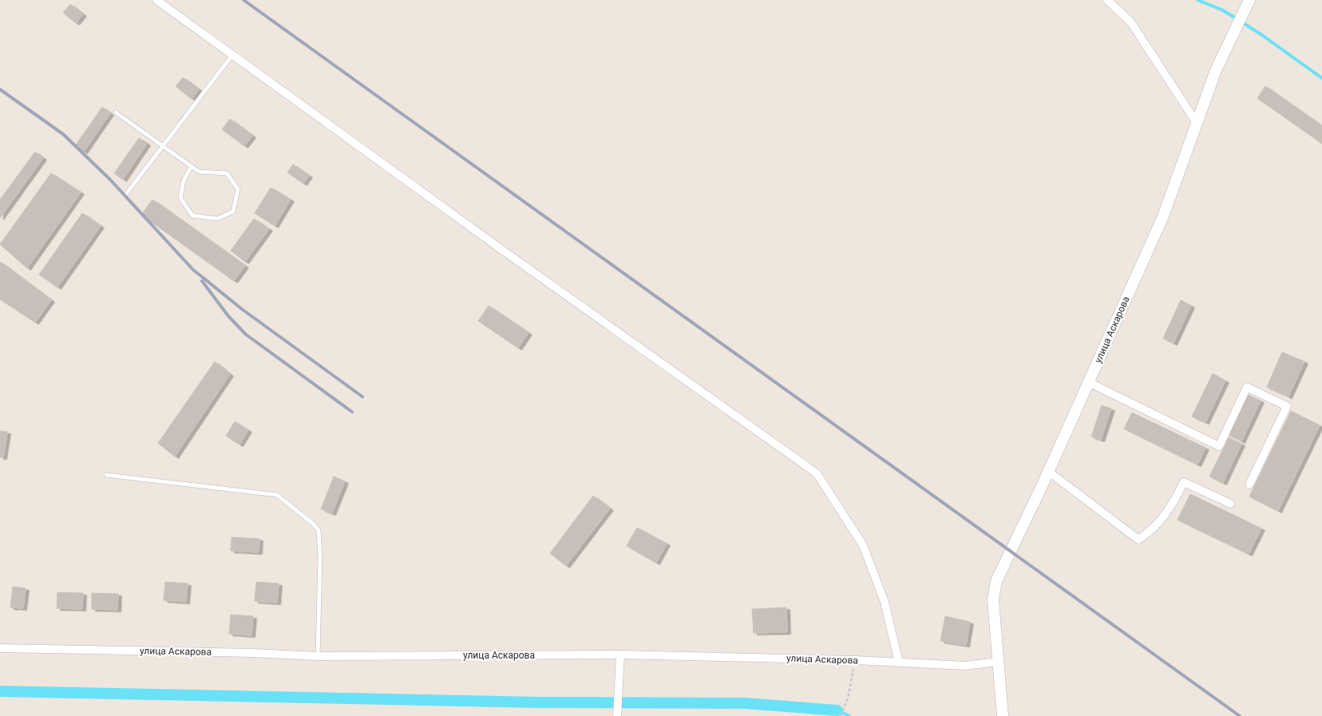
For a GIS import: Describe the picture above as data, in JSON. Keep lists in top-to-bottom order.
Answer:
{
  "streets": {
    "main road": ["улица Аскарова"]
  }
}
